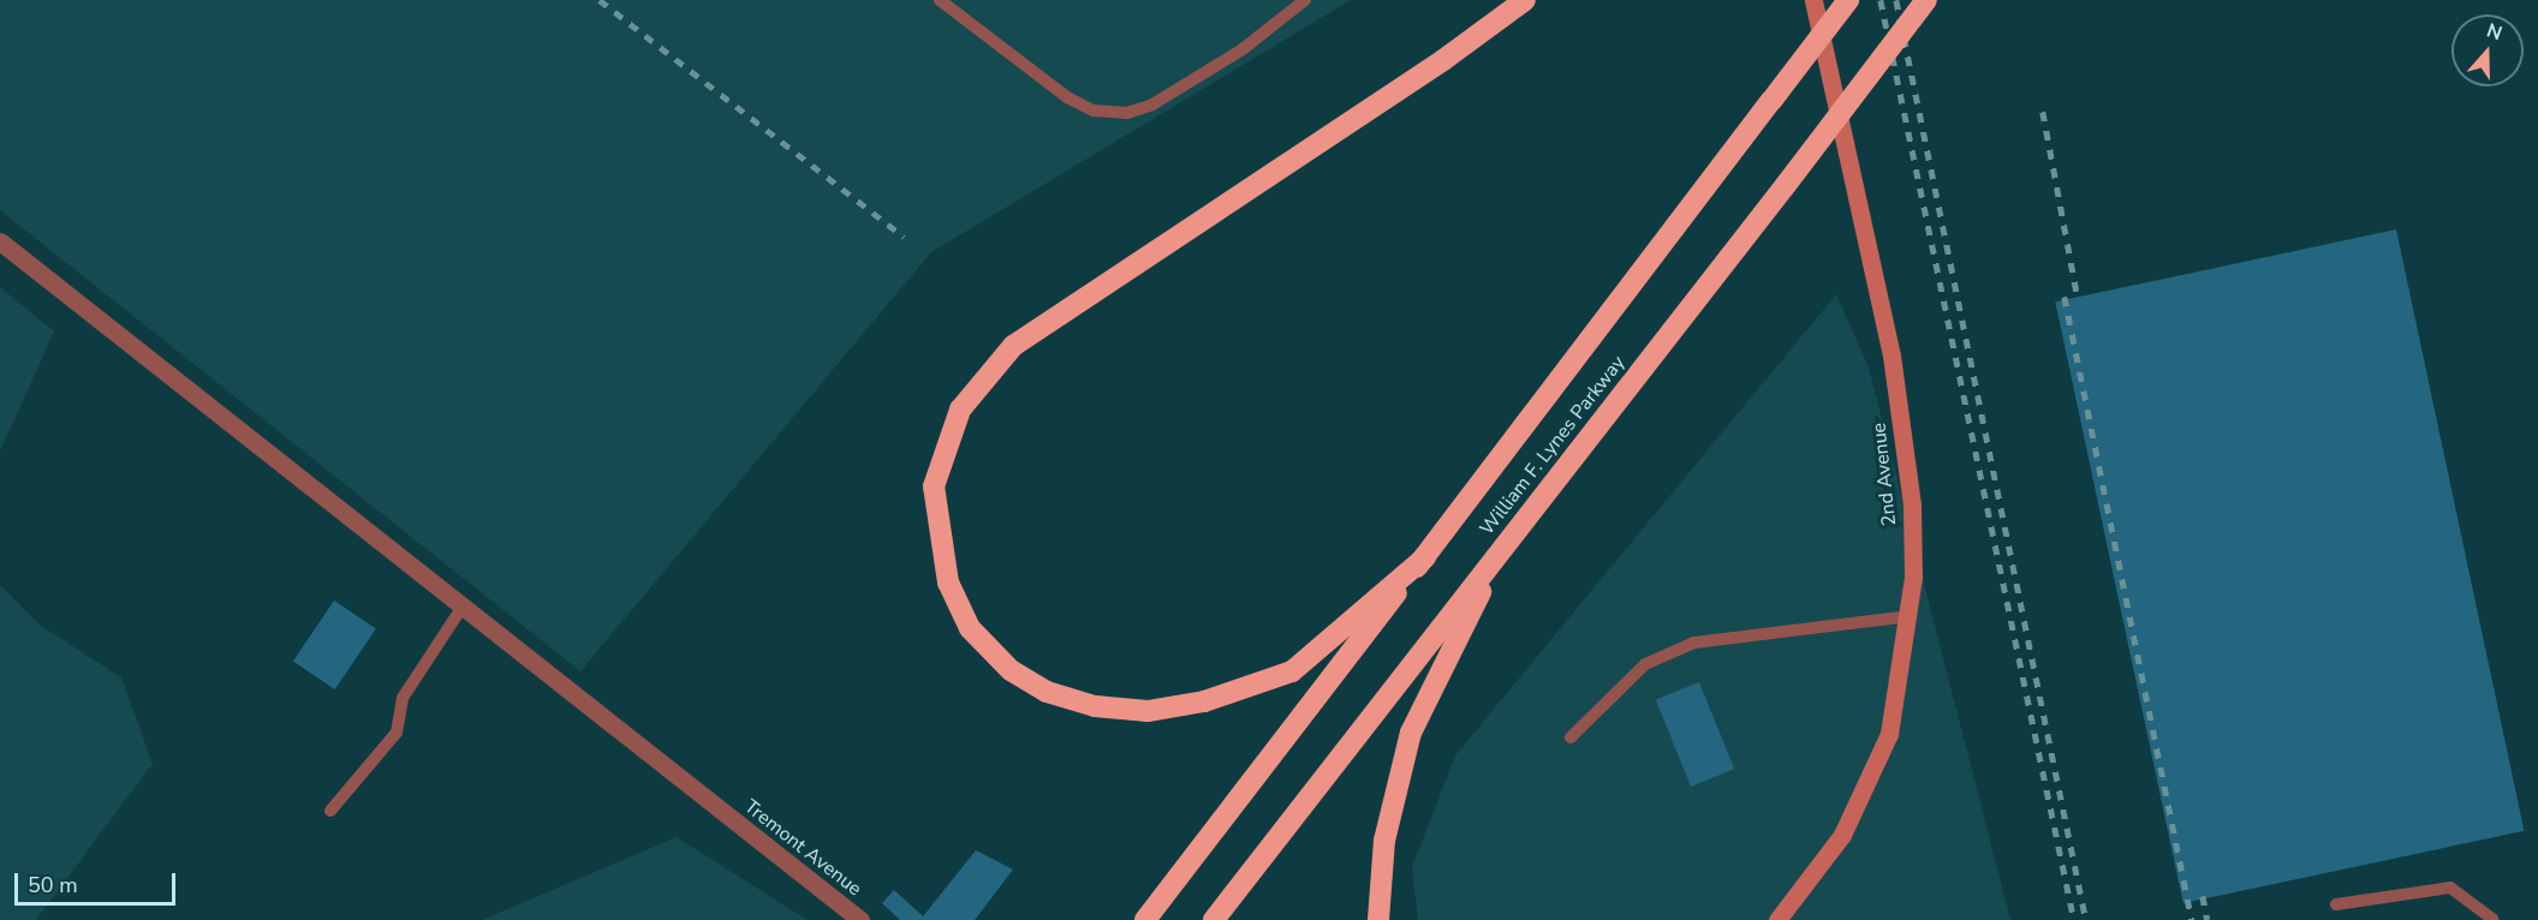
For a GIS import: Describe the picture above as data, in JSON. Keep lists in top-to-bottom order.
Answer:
{
  "streets": {
    "highway": ["William F. Lynes Parkway"],
    "street": ["2nd Avenue", "Tremont Avenue"]
  },
  "scale_bar": "50 m",
  "north": "top"
}
